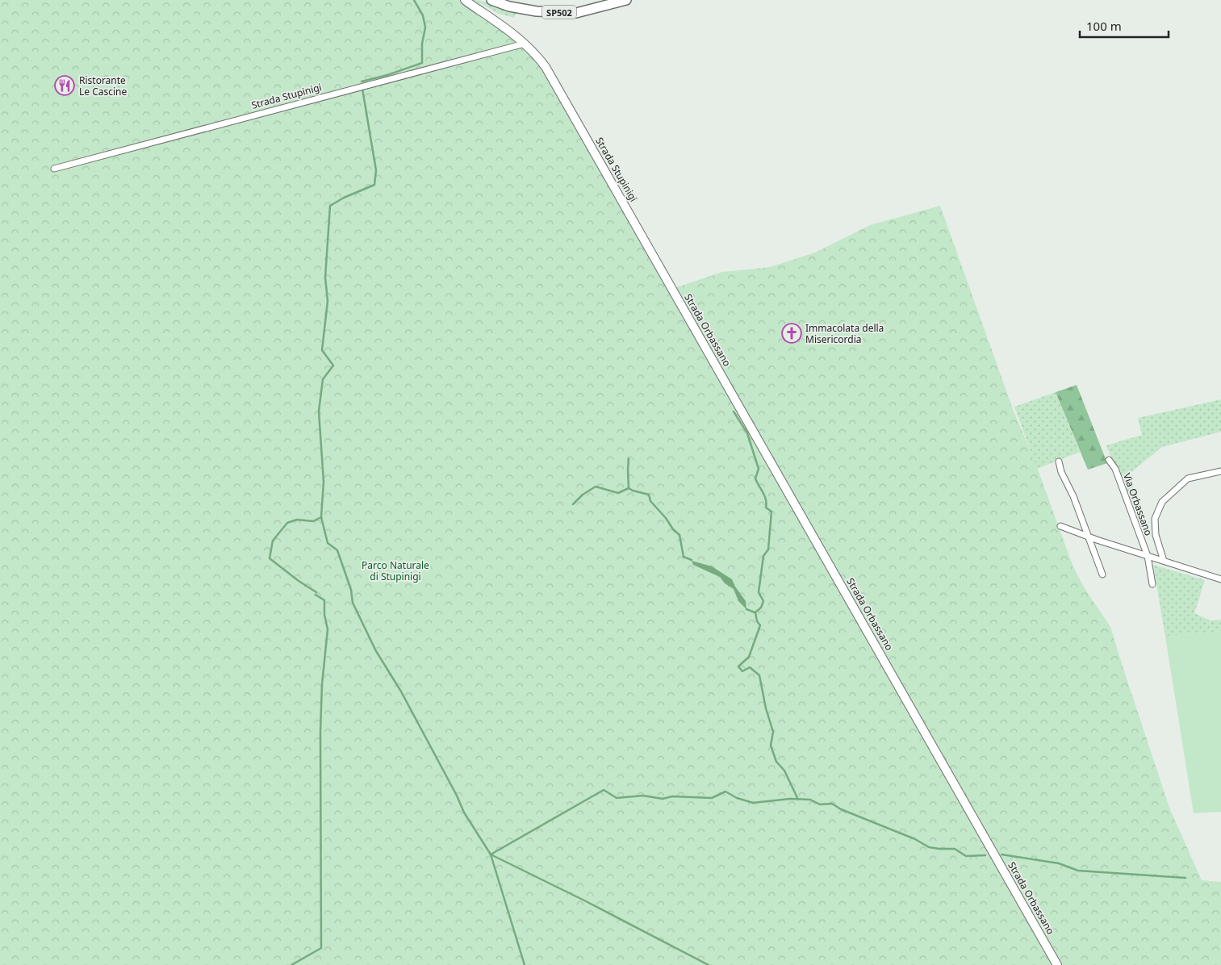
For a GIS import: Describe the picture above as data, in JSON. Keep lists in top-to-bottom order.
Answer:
{
  "streets": {
    "main road": ["SP502", "Strada Stupinigi", "Strada Orbassano"],
    "street": ["Via Orbassano"]
  },
  "crossings": [
    ["Strada Stupinigi", "Strada Orbassano"]
  ],
  "parks": ["Parco Naturale di Stupinigi"],
  "places": {
    "restaurant": ["Ristorante Le Cascine"],
    "church": ["Immacolata della Misericordia"]
  },
  "scale_bar": "100 m"
}
